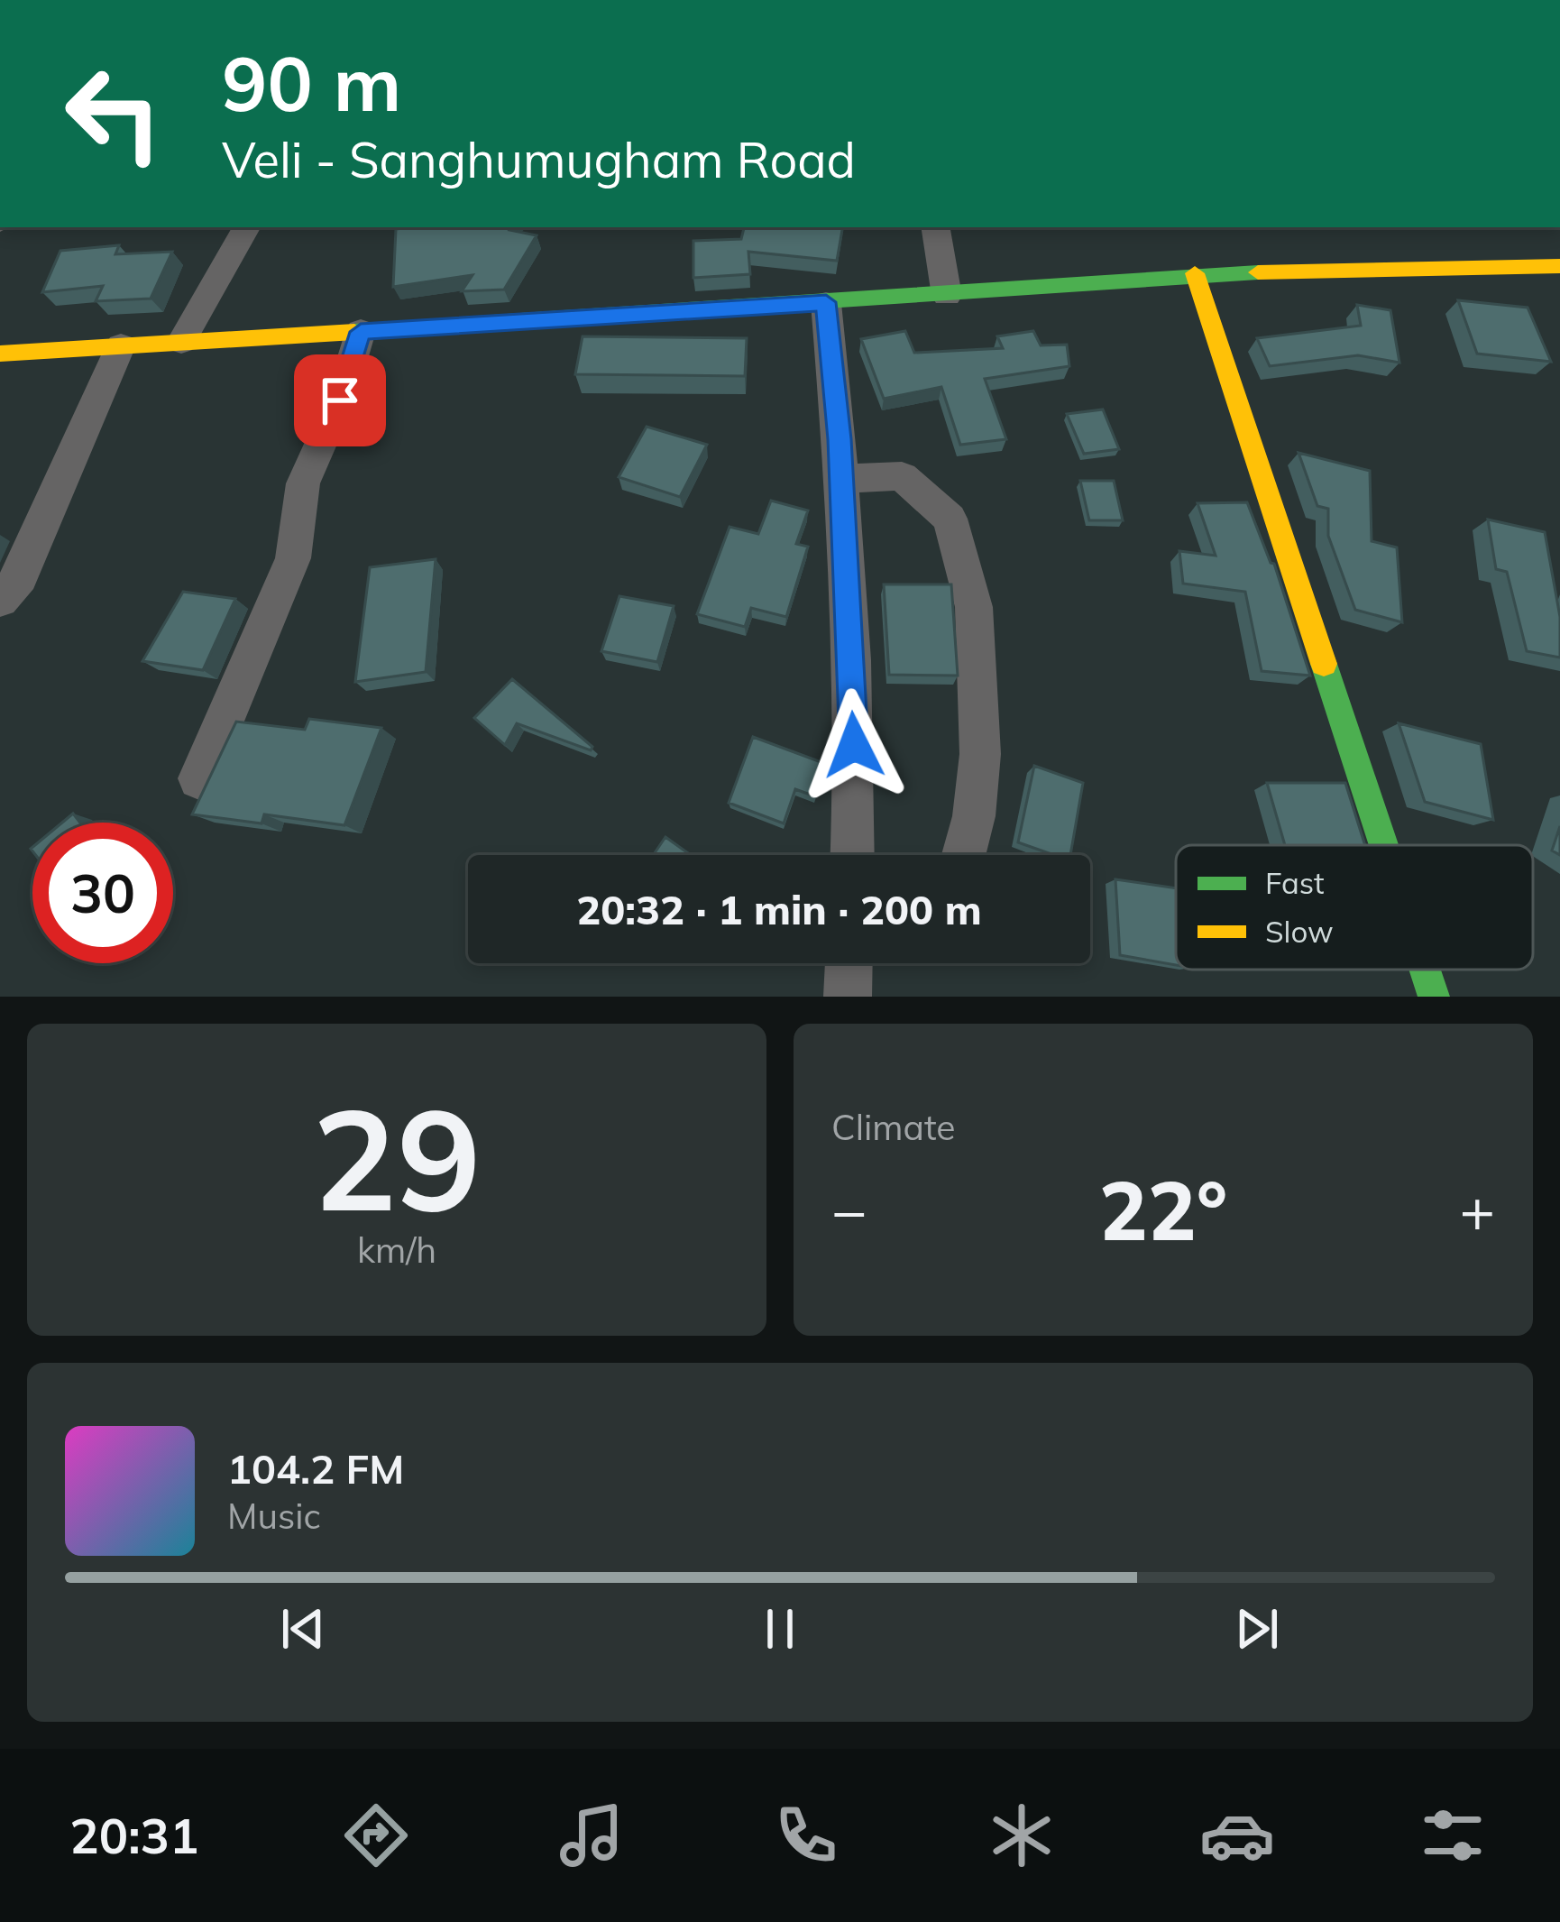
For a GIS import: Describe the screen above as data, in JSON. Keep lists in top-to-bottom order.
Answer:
{
  "legend": ["Fast", "Slow"],
  "page": {
    "turn": ["90 m", "Veli - Sanghumugham Road"],
    "limit": "30",
    "trip": "20:32 · 1 min · 200 m",
    "tile": [
      ["29", "km/h"],
      "Climate"
    ],
    "heat": ["−", "22°", "+"],
    "song": ["104.2 FM", "Music"],
    "tabs": "20:31"
  }
}
